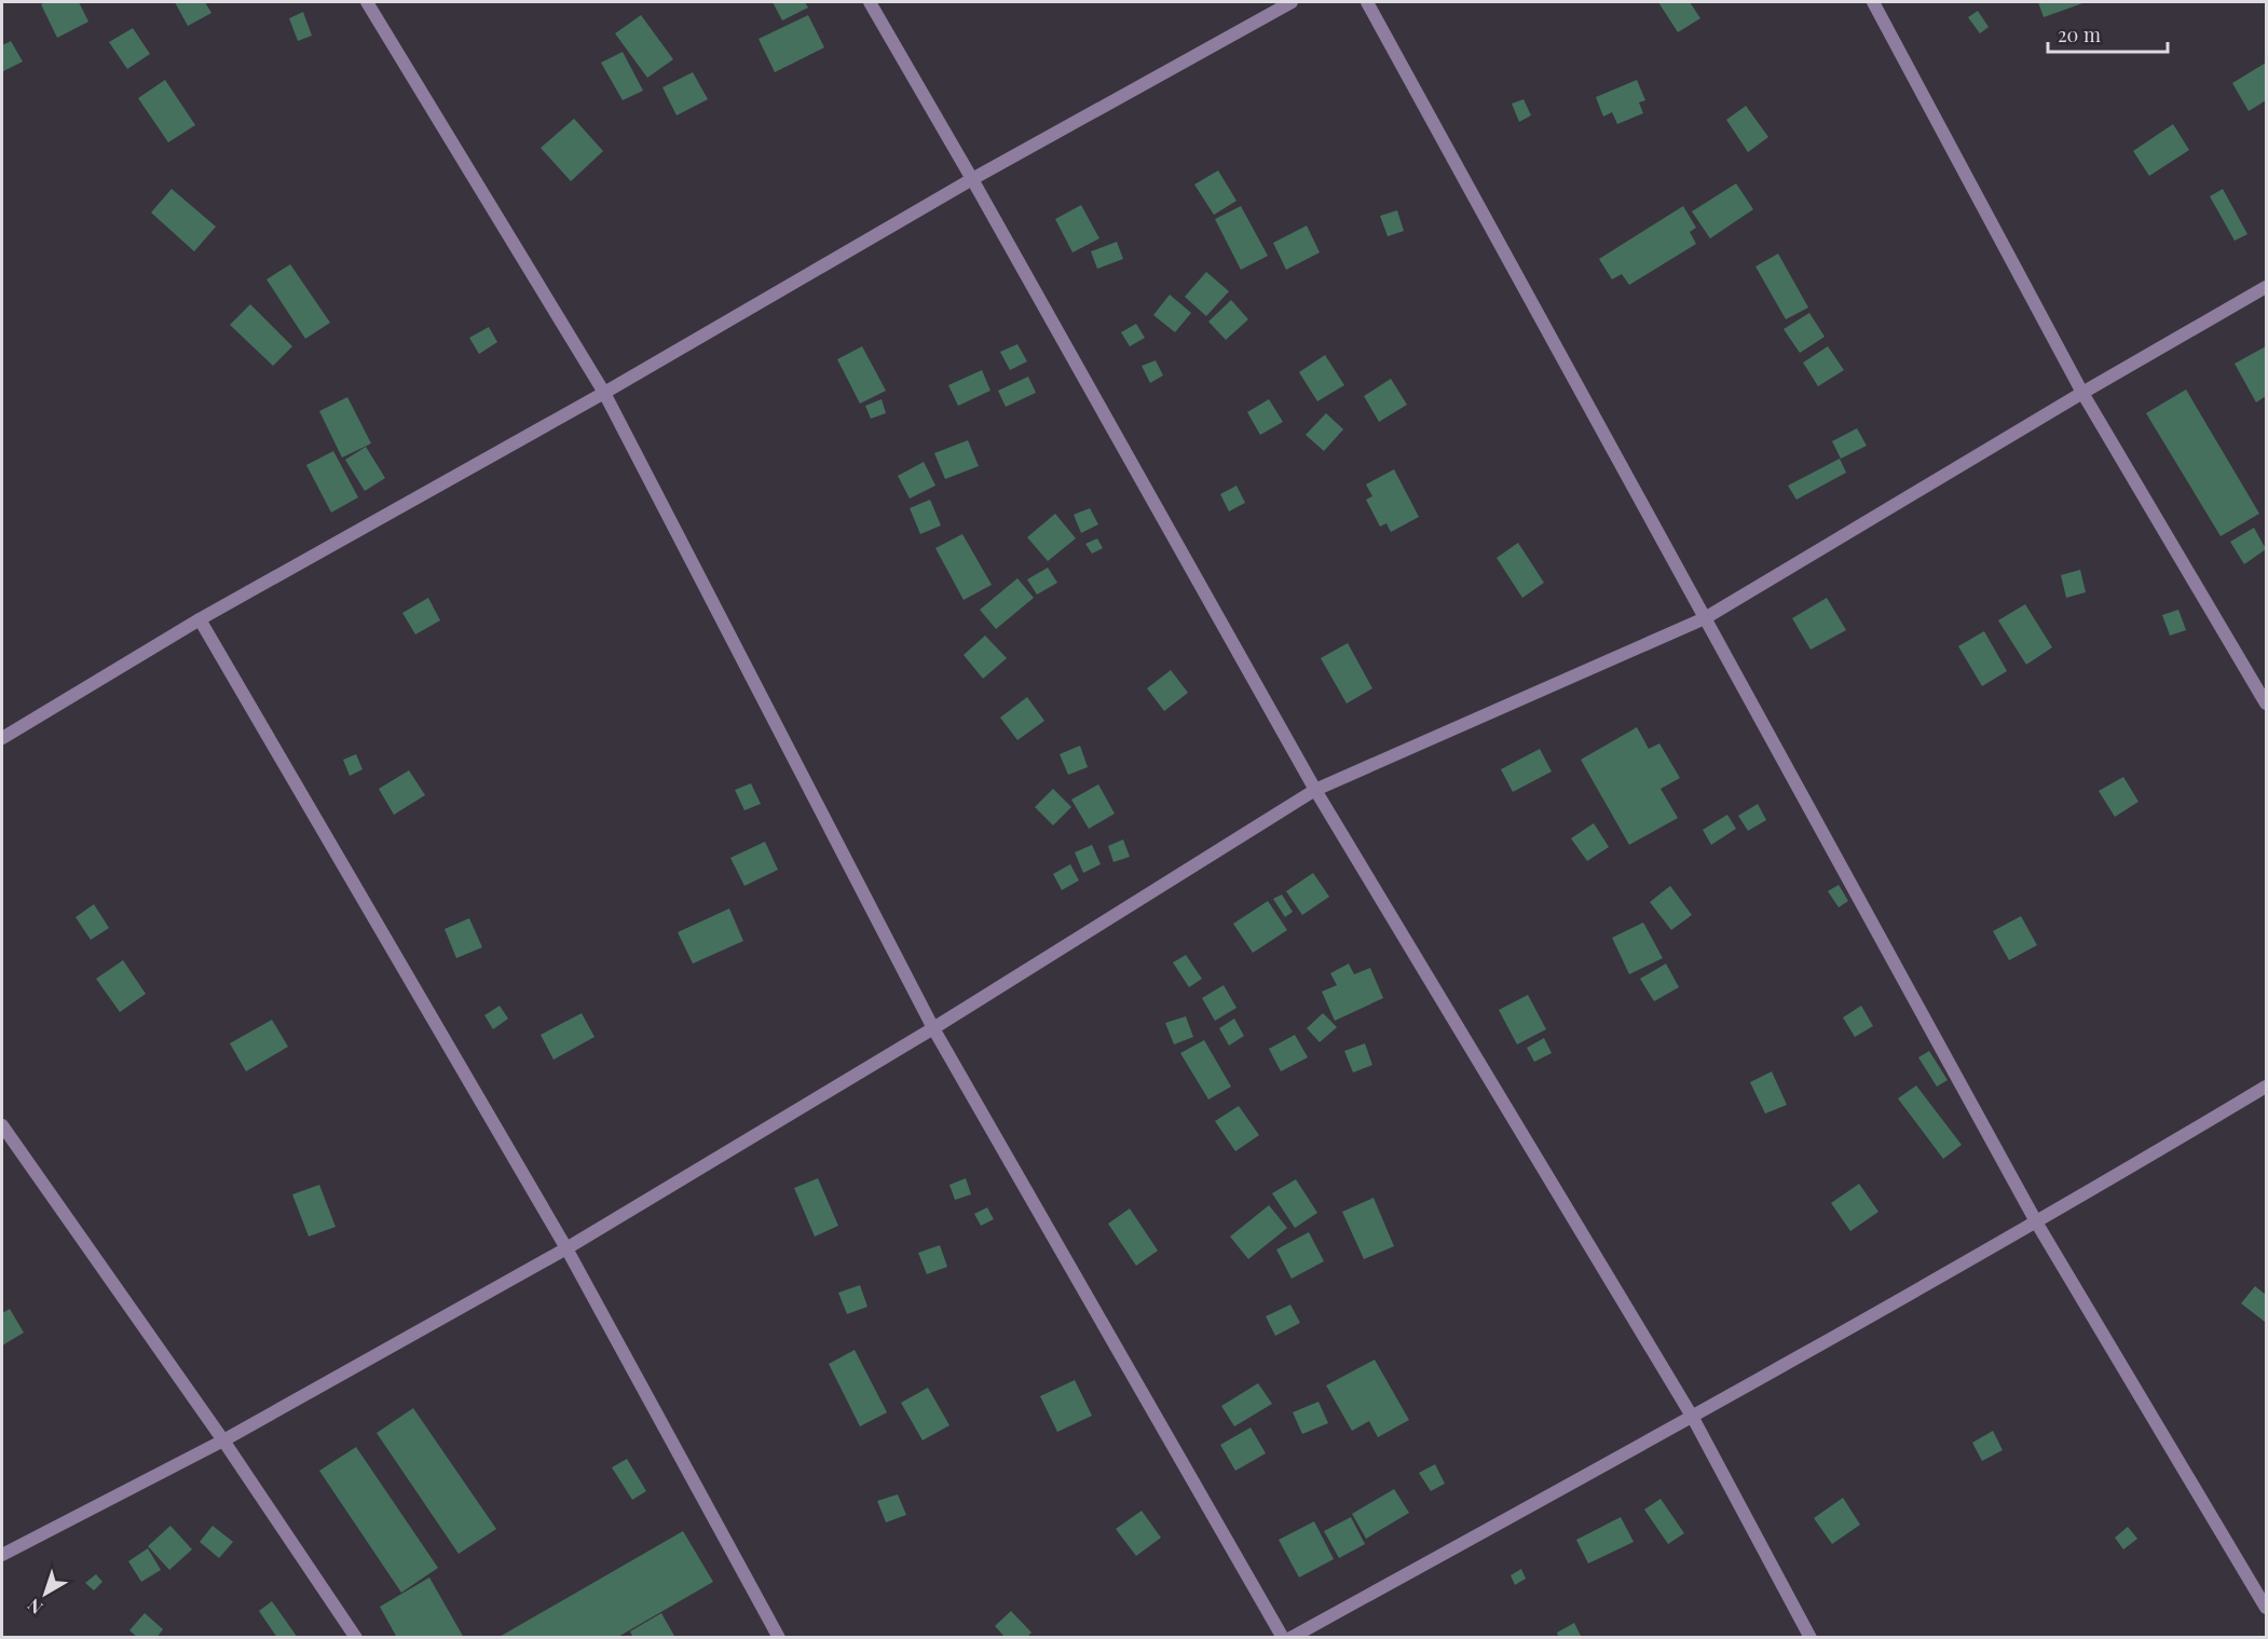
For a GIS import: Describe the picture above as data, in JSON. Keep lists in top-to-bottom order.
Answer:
{
  "scale_bar": "20 m",
  "north": "bottom left"
}
